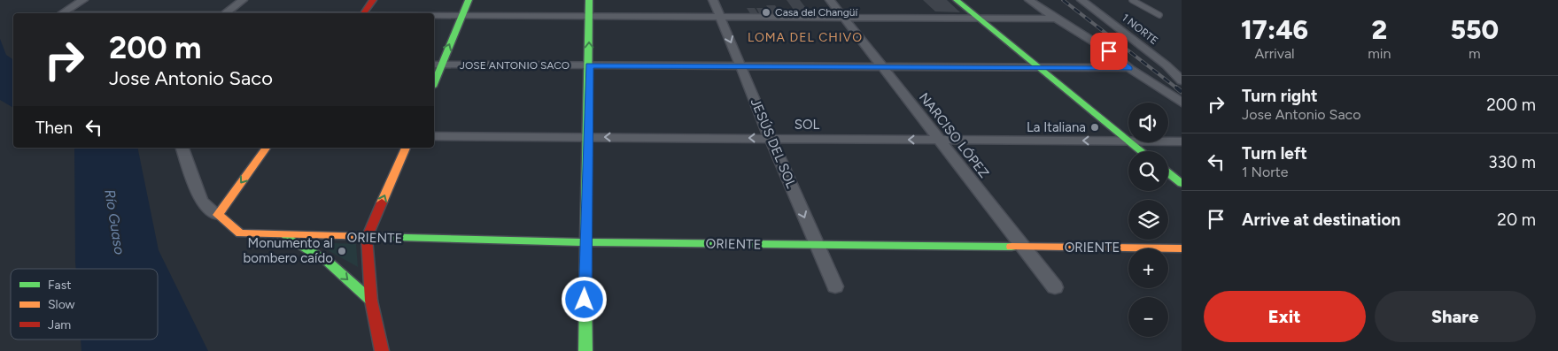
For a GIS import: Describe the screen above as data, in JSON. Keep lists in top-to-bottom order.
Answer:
{
  "streets": {
    "main road": ["ORIENTE"],
    "street": [
      "1 NORTE",
      "JOSE ANTONIO SACO",
      "SOL",
      "NARCISO LÓPEZ",
      "JESÚS DEL SOL"
    ]
  },
  "crossings": [
    ["JOSE ANTONIO SACO", "NARCISO LÓPEZ"],
    ["JOSE ANTONIO SACO", "JESÚS DEL SOL"],
    ["SOL", "NARCISO LÓPEZ"],
    ["SOL", "JESÚS DEL SOL"],
    ["NARCISO LÓPEZ", "ORIENTE"],
    ["JESÚS DEL SOL", "ORIENTE"]
  ],
  "one_way": ["SOL", "JESÚS DEL SOL"],
  "districts": ["LOMA DEL CHIVO"],
  "water": ["Río Guaso"],
  "places": ["Casa del Changüí", "La Italiana", "Monumento al bombero caído"],
  "legend": ["Fast", "Slow", "Jam"],
  "page": {
    "eta": [
      "17:46",
      "Arrival",
      "2",
      "min",
      "550",
      "m"
    ],
    "turn": ["200 m", "Jose Antonio Saco"],
    "list": [
      {
        "name": "Turn right",
        "note": "Jose Antonio Saco",
        "value": "200 m"
      },
      {
        "name": "Turn left",
        "note": "1 Norte",
        "value": "330 m"
      },
      {
        "name": "Arrive at destination",
        "value": "20 m"
      }
    ],
    "map_buttons": ["+", "−"],
    "then": "Then",
    "buttons": ["Exit", "Share"]
  }
}
